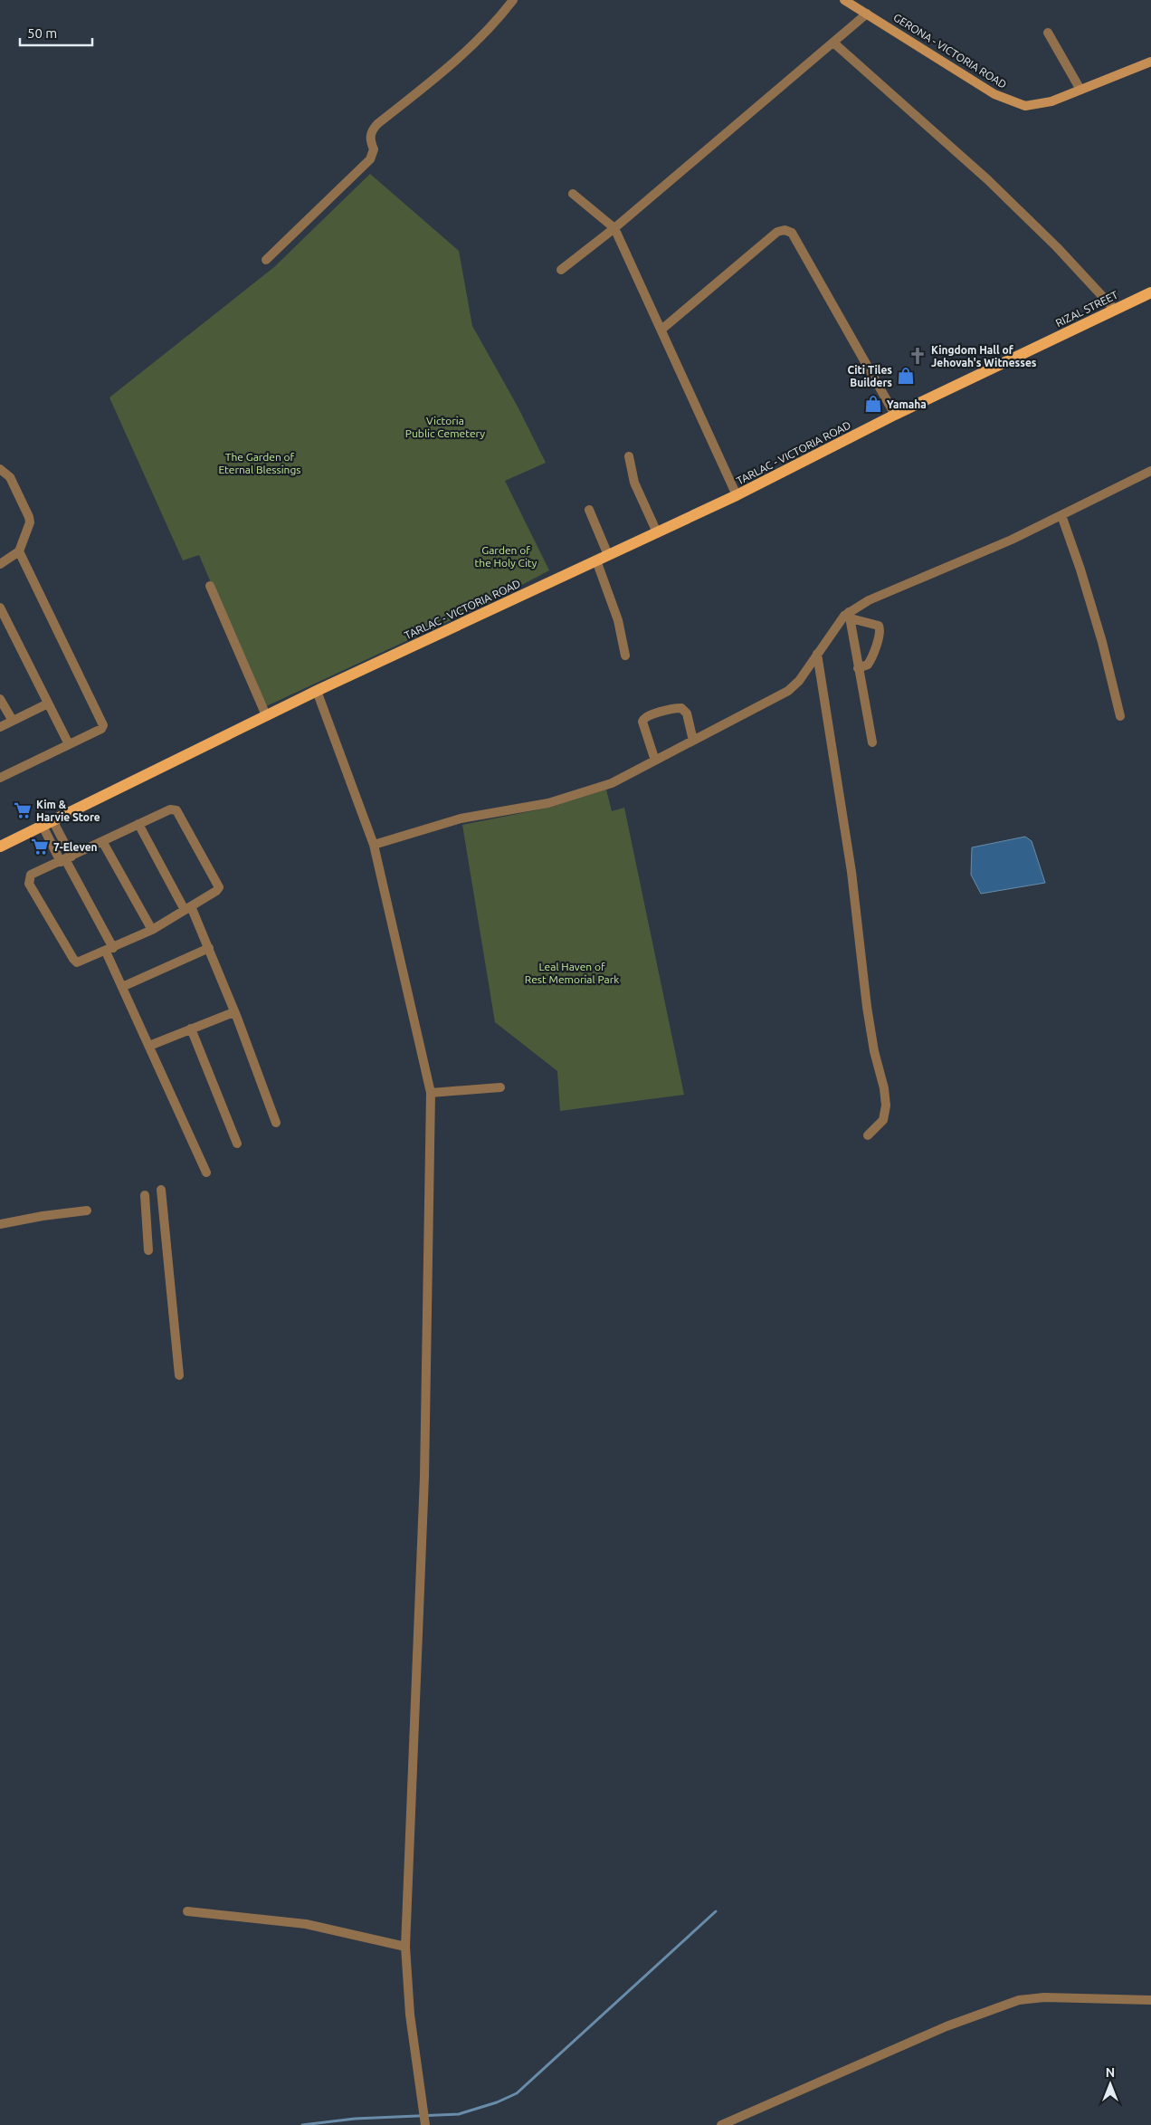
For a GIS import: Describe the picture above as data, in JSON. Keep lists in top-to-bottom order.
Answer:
{
  "streets": {
    "main road": ["GERONA - VICTORIA ROAD", "RIZAL STREET", "TARLAC - VICTORIA ROAD"]
  },
  "crossings": [
    ["RIZAL STREET", "TARLAC - VICTORIA ROAD"]
  ],
  "parks": [
    "Victoria Public Cemetery",
    "The Garden of Eternal Blessings",
    "Garden of the Holy City",
    "Leal Haven of Rest Memorial Park"
  ],
  "places": {
    "church": ["Kingdom Hall of Jehovah's Witnesses"],
    "shop": ["Citi Tiles Builders", "Yamaha"],
    "supermarket": ["Kim & Harvie Store", "7-Eleven"]
  },
  "scale_bar": "50 m",
  "north": "top"
}
